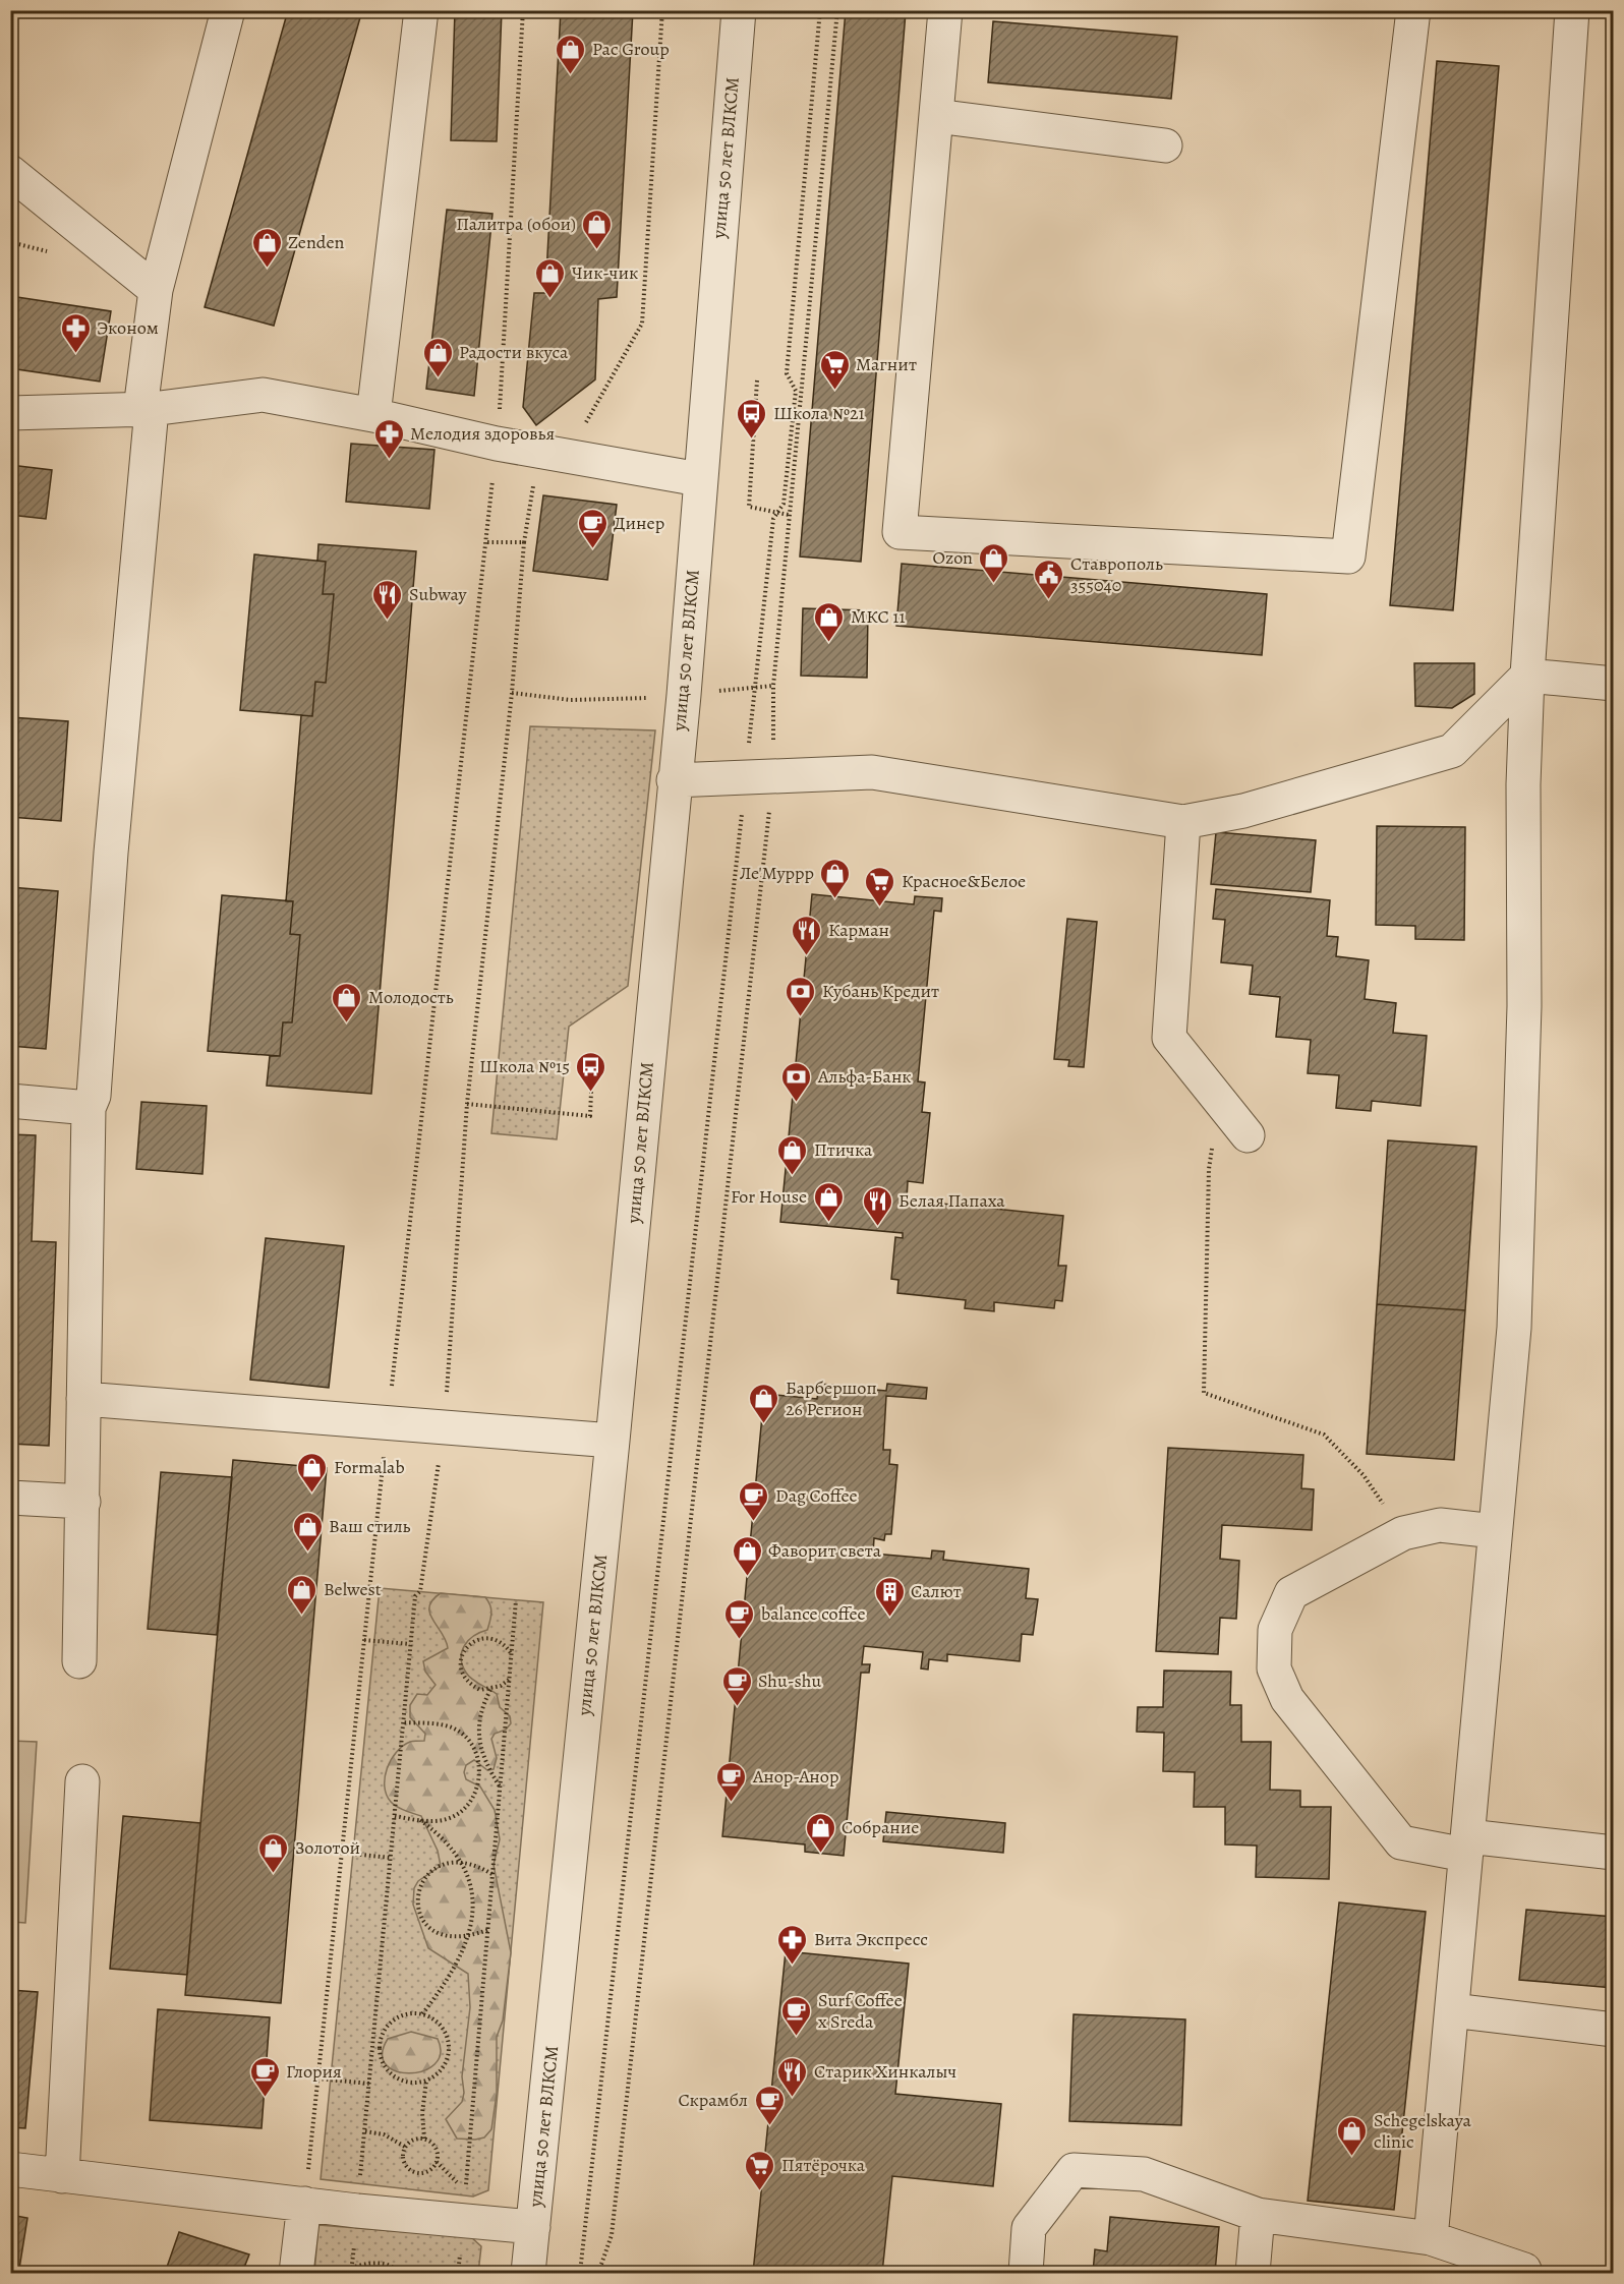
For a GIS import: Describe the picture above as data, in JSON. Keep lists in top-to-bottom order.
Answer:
{
  "streets": {
    "street": ["улица 50 лет ВЛКСМ"]
  },
  "places": {
    "shop": [
      "Pac Group",
      "Палитра (обои)",
      "Zenden",
      "Чик-чик",
      "Радости вкуса",
      "Ozon",
      "МКС 11",
      "Ле'Муррр",
      "Молодость",
      "Птичка",
      "For House",
      "Барбершоп 26 Регион",
      "Formalab",
      "Ваш стиль",
      "Фаворит света",
      "Belwest",
      "Собрание",
      "Золотой",
      "Schegelskaya clinic"
    ],
    "pharmacy": ["Эконом", "Мелодия здоровья", "Вита Экспресс"],
    "supermarket": ["Магнит", "Красное&Белое", "Пятёрочка"],
    "bus stop": ["Школа №21", "Школа №15"],
    "cafe": [
      "Динер",
      "Dag Coffee",
      "balance coffee",
      "Shu-shu",
      "Анор-Анор",
      "Surf Coffee x Sreda",
      "Глория",
      "Скрамбл"
    ],
    "public building": ["Ставрополь 355040"],
    "restaurant": [
      "Subway",
      "Карман",
      "Белая Папаха",
      "Старик Хинкалыч"
    ],
    "bank": ["Кубань Кредит", "Альфа-Банк"],
    "building": ["Салют"]
  }
}
